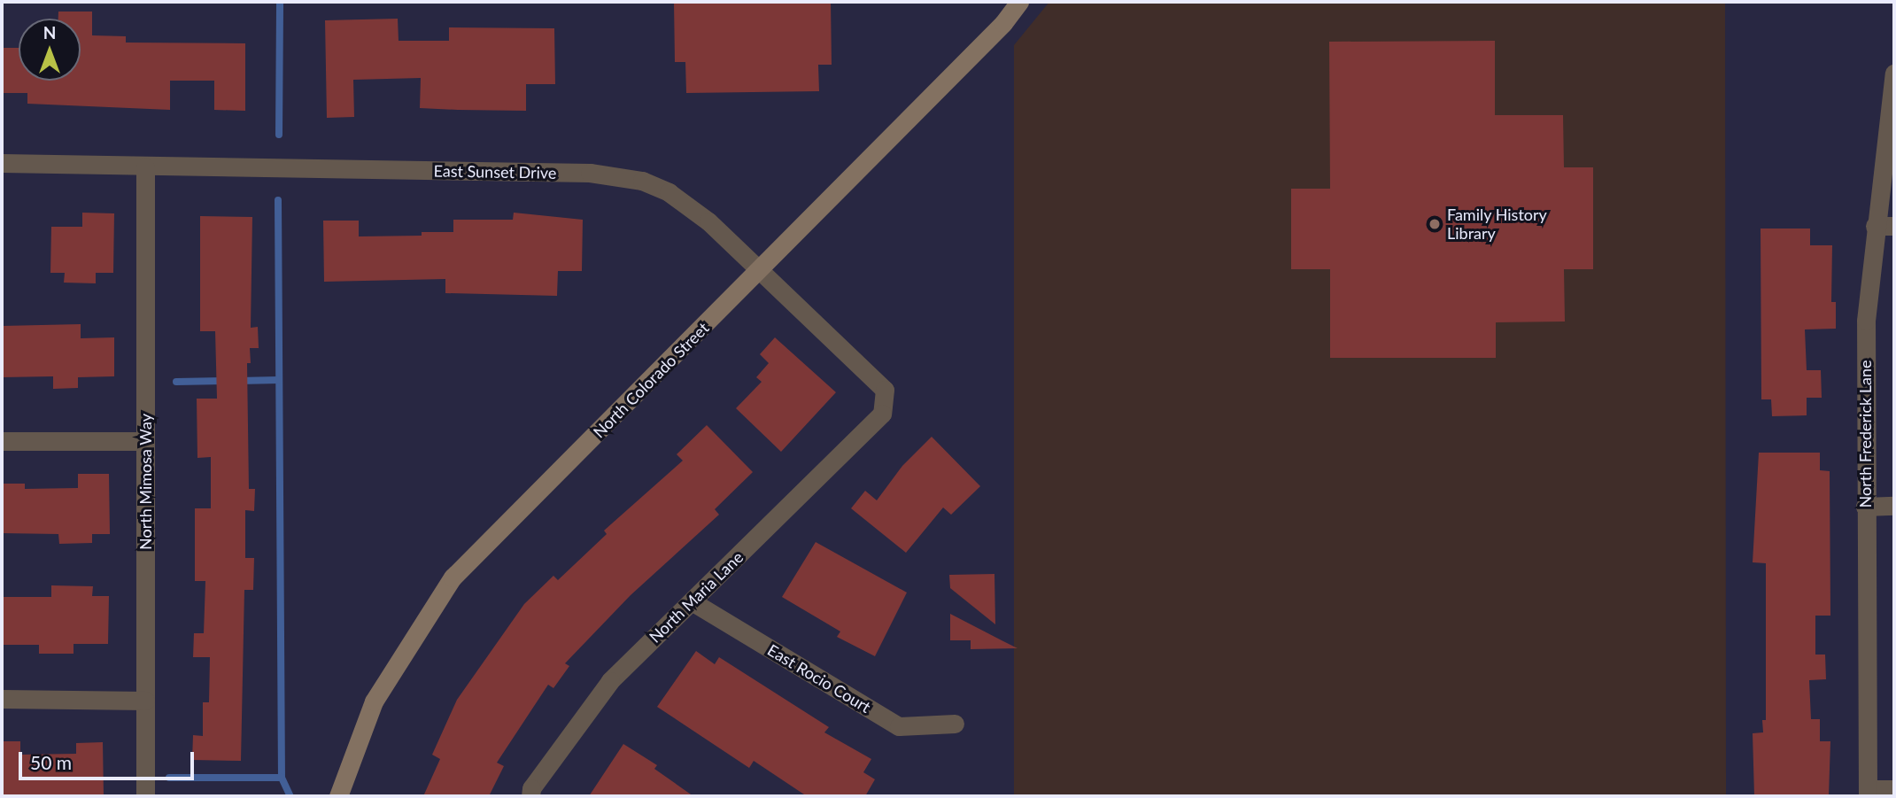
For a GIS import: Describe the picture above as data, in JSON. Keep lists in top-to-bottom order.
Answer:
{
  "streets": {
    "street": [
      "East Sunset Drive",
      "North Colorado Street",
      "North Frederick Lane",
      "North Mimosa Way",
      "North Maria Lane",
      "East Rocio Court"
    ]
  },
  "crossings": [
    ["East Sunset Drive", "North Colorado Street"],
    ["East Sunset Drive", "North Mimosa Way"],
    ["East Sunset Drive", "North Maria Lane"],
    ["North Maria Lane", "East Rocio Court"]
  ],
  "places": ["Family History Library"],
  "scale_bar": "50 m",
  "north": "top"
}
